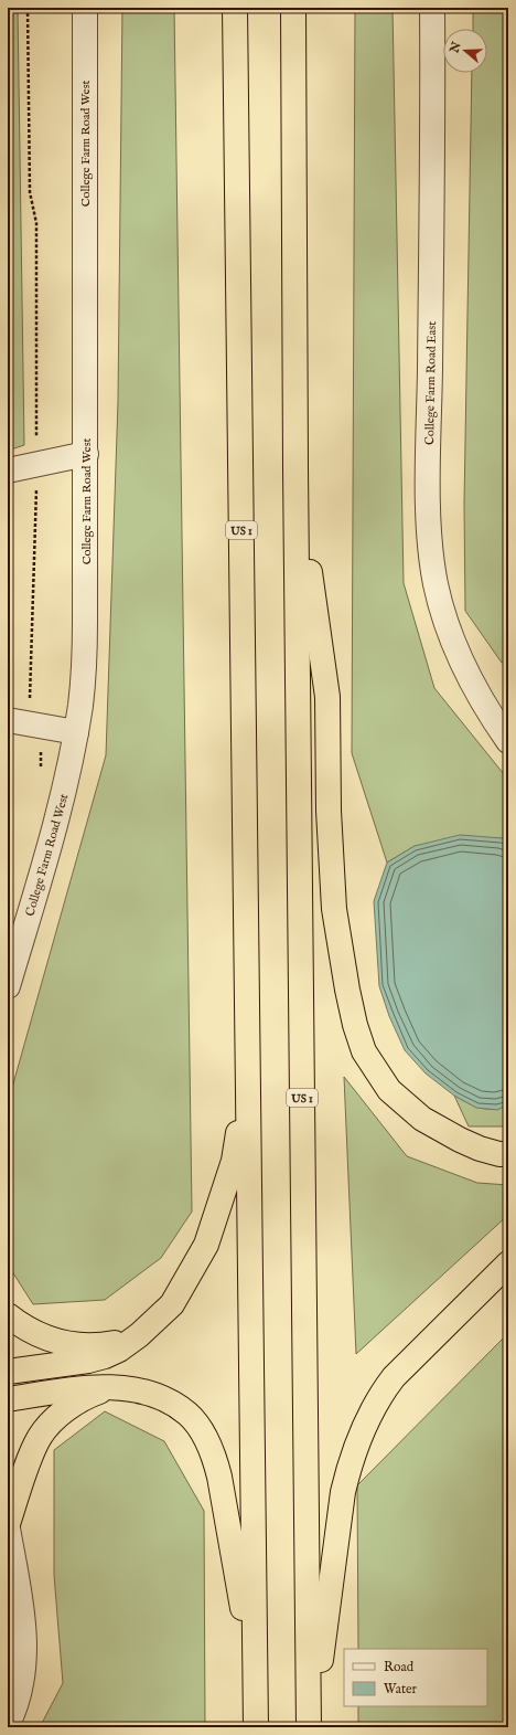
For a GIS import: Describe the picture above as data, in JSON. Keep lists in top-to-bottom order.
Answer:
{
  "streets": {
    "highway": ["US 1"],
    "street": ["College Farm Road West", "College Farm Road East"]
  },
  "legend": ["Road", "Water"],
  "north": "left"
}
